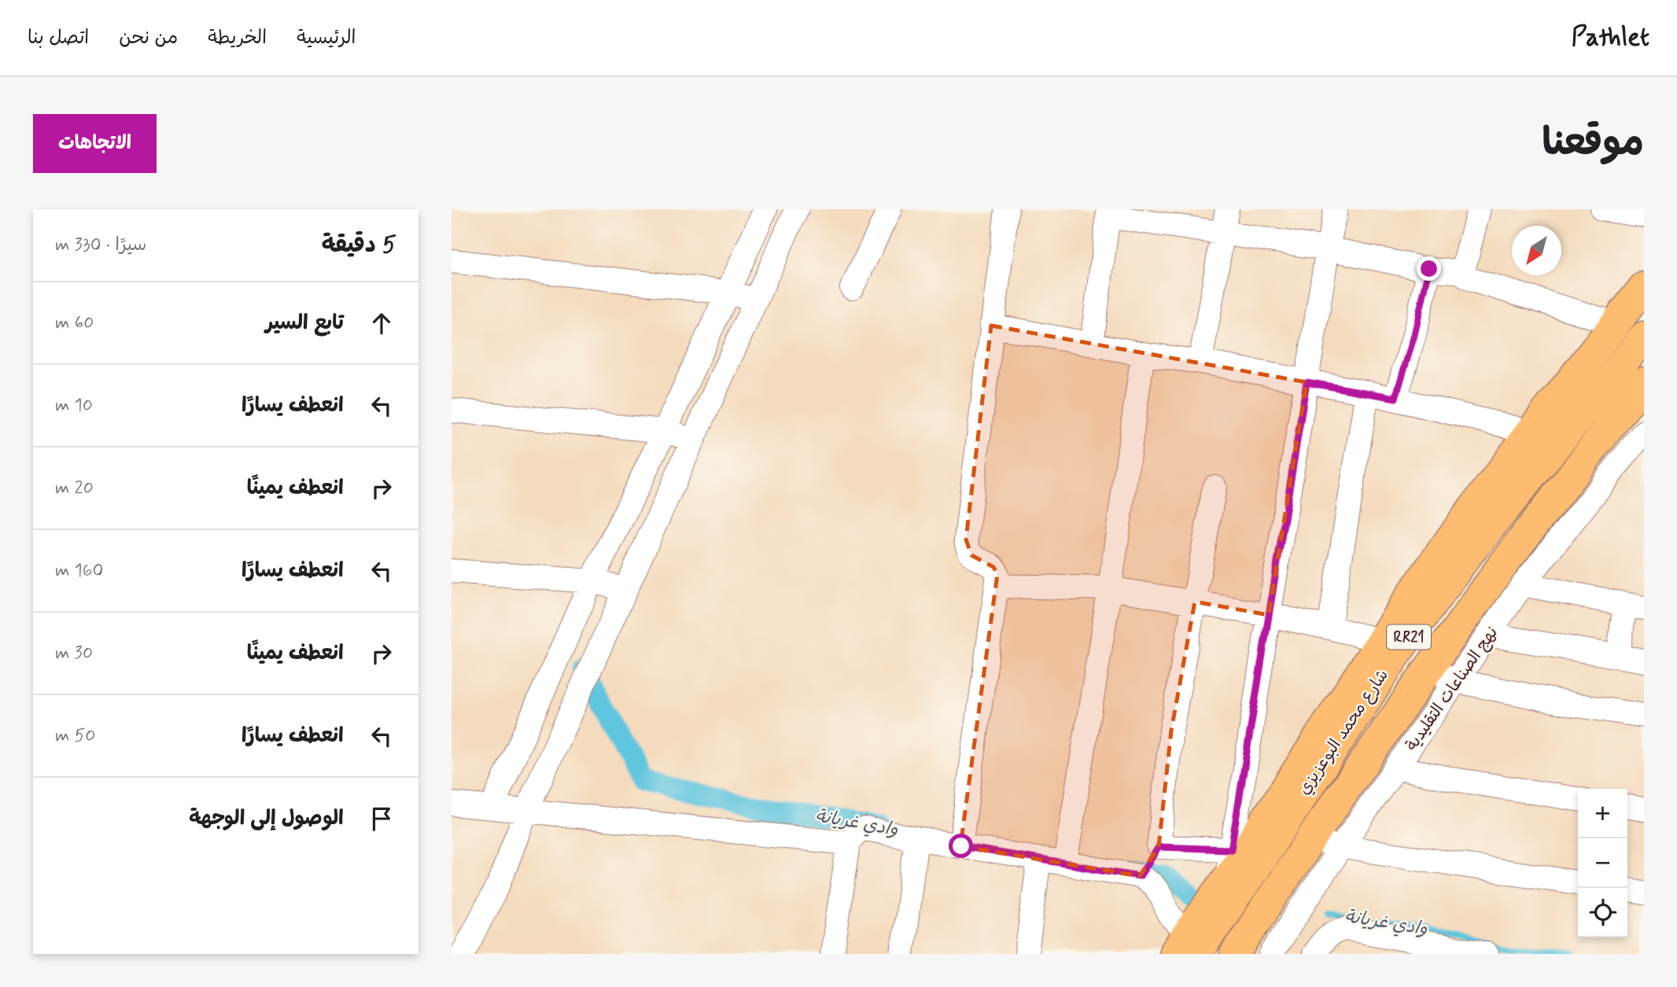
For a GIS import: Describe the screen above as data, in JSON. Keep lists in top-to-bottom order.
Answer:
{
  "streets": {
    "main road": ["RR21", "شارع محمد البوعزيزي"],
    "street": ["نهج الصناعات التقليدية"]
  },
  "water": ["وادي غريانة"],
  "north": "bottom left",
  "page": {
    "header": "Pathlet",
    "nav": [
      "الرئيسية",
      "الخريطة",
      "من نحن",
      "اتصل بنا"
    ],
    "title": "موقعنا",
    "buttons": "الاتجاهات",
    "heading": ["5 دقيقة", "سيرًا · 330 m"],
    "list": [
      ["تابع السير", "60 m"],
      ["انعطف يسارًا", "10 m"],
      ["انعطف يمينًا", "20 m"],
      ["انعطف يسارًا", "160 m"],
      ["انعطف يمينًا", "30 m"],
      ["انعطف يسارًا", "50 m"],
      "الوصول إلى الوجهة"
    ],
    "map_buttons": ["+", "−"]
  }
}
